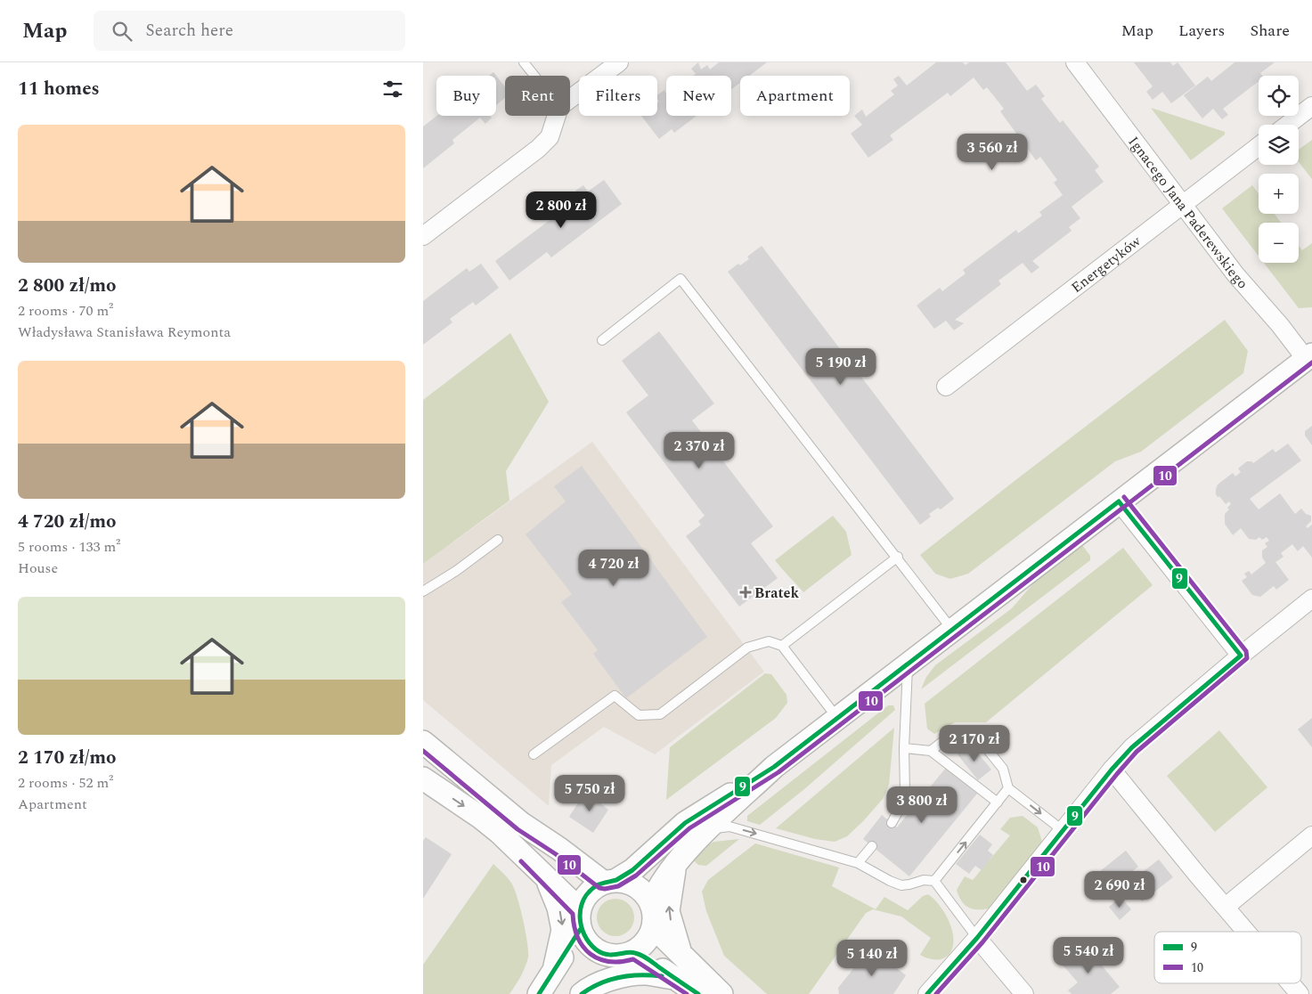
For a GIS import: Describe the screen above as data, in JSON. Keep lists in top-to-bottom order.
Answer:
{
  "streets": {
    "street": ["Ignacego Jana Paderewskiego", "Energetyków"]
  },
  "crossings": [
    ["Ignacego Jana Paderewskiego", "Energetyków"]
  ],
  "places": {
    "health": ["Bratek"]
  },
  "lines": ["transit line 10", "transit line 9"],
  "legend": ["9", "10"],
  "page": {
    "header": "Map",
    "search": "Search here",
    "nav": ["Map", "Layers", "Share"],
    "heading": "11 homes",
    "map_buttons": ["+", "−"],
    "chip": [
      "Buy",
      "Rent",
      "Filters",
      "New",
      "Apartment"
    ],
    "list": [
      {
        "name": "2 800 zł/mo",
        "note": "2 rooms · 70 m² · Władysława Stanisława Reymonta"
      },
      {
        "name": "4 720 zł/mo",
        "note": "5 rooms · 133 m² · House"
      },
      {
        "name": "2 170 zł/mo",
        "note": "2 rooms · 52 m² · Apartment"
      }
    ],
    "price": [
      "3 560 zł",
      "2 800 zł",
      "5 190 zł",
      "2 370 zł",
      "4 720 zł",
      "2 170 zł",
      "5 750 zł",
      "3 800 zł",
      "2 690 zł",
      "5 540 zł",
      "5 140 zł"
    ]
  }
}
